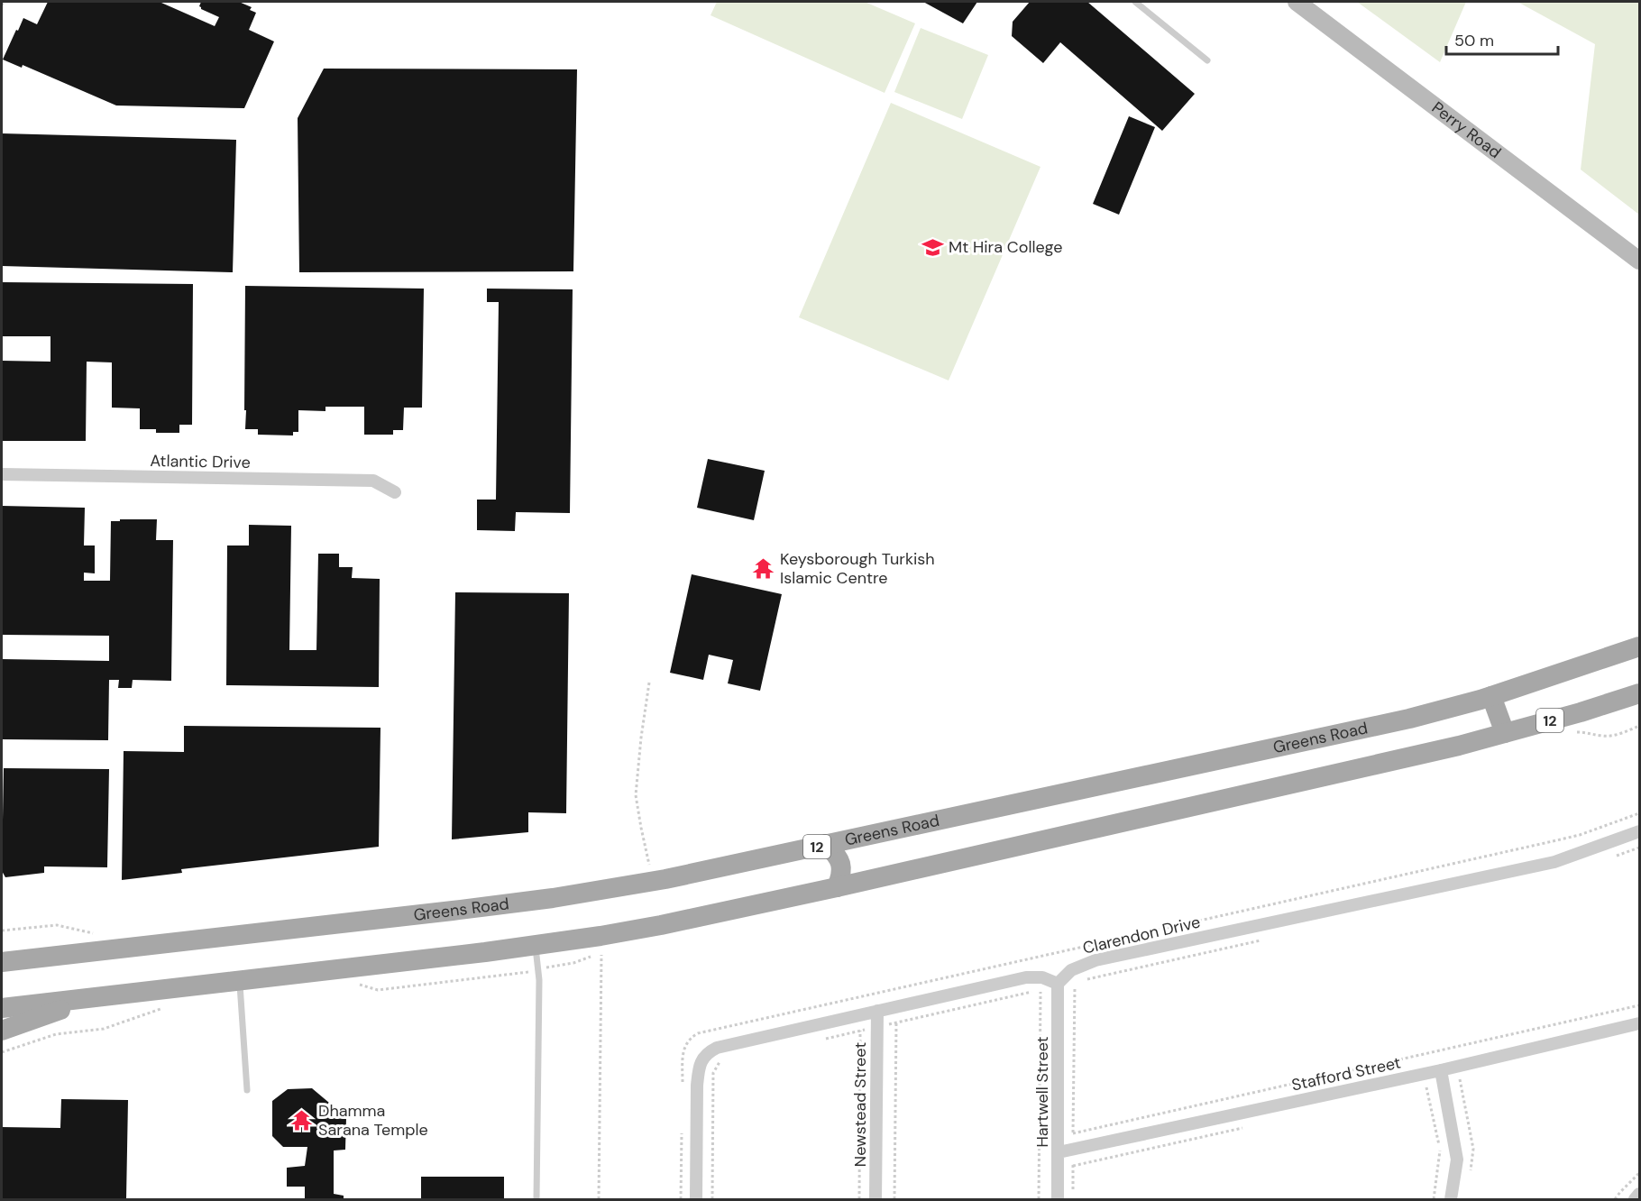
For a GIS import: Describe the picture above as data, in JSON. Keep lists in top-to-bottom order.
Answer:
{
  "streets": {
    "main road": ["Perry Road", "12", "Greens Road"],
    "street": [
      "Atlantic Drive",
      "Clarendon Drive",
      "Stafford Street",
      "Hartwell Street",
      "Newstead Street"
    ]
  },
  "crossings": [
    ["Clarendon Drive", "Hartwell Street"],
    ["Stafford Street", "Hartwell Street"]
  ],
  "places": {
    "school or university": ["Mt Hira College"],
    "temple": ["Keysborough Turkish Islamic Centre", "Dhamma Sarana Temple"]
  },
  "scale_bar": "50 m"
}
